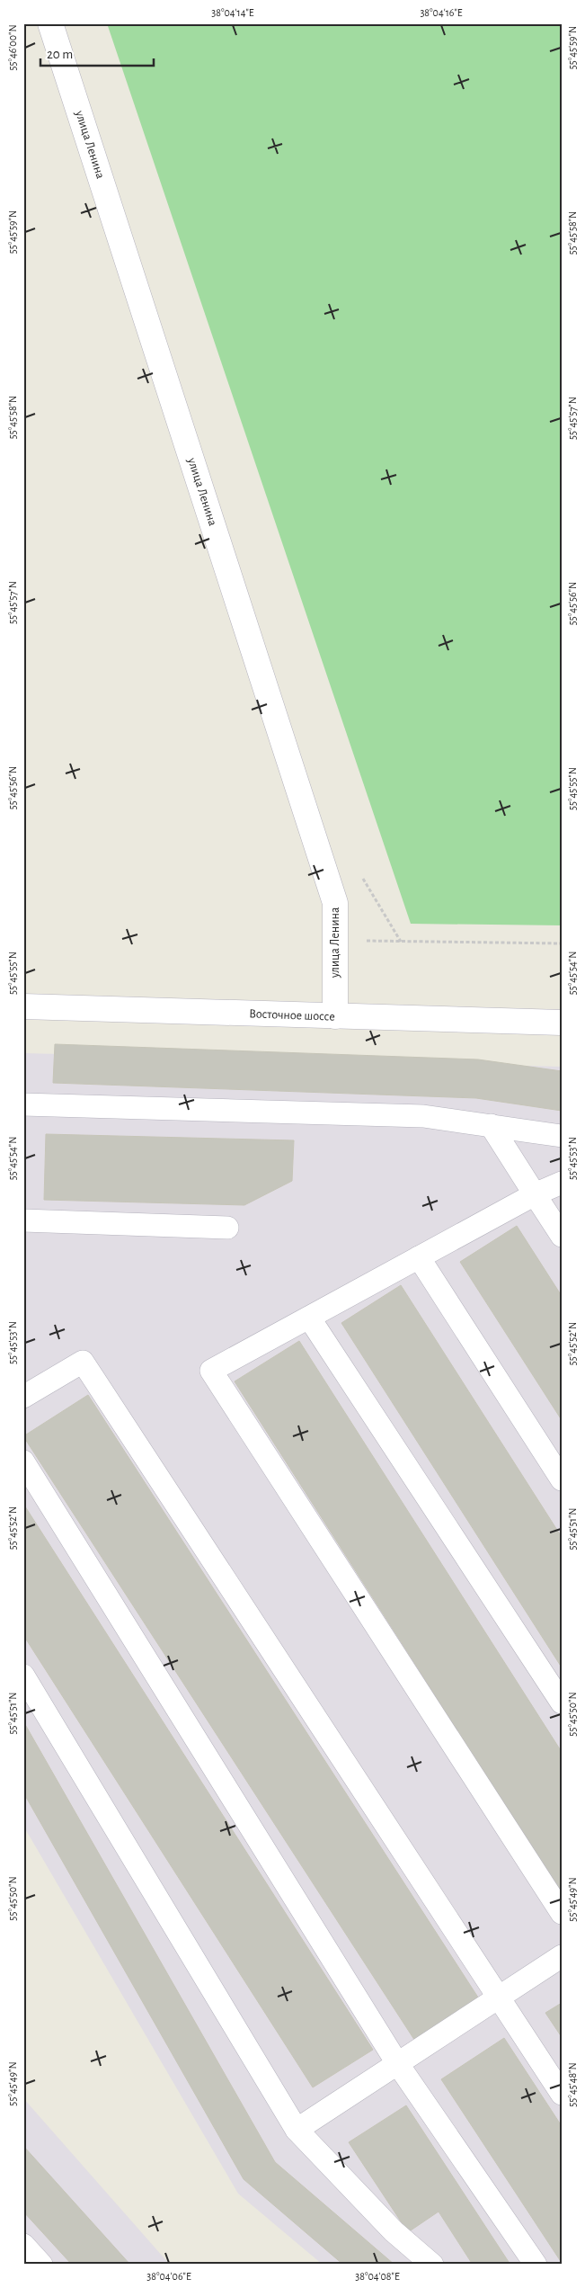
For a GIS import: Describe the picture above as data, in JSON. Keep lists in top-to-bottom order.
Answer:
{
  "streets": {
    "street": ["улица Ленина", "Восточное шоссе"]
  },
  "crossings": [
    ["улица Ленина", "Восточное шоссе"]
  ],
  "scale_bar": "20 m",
  "coordinates": [
    "38°04'14\"E",
    "38°04'16\"E",
    "55°46'00\"N",
    "55°45'59\"N",
    "55°45'58\"N",
    "55°45'57\"N",
    "55°45'56\"N",
    "55°45'55\"N",
    "55°45'54\"N",
    "55°45'53\"N",
    "55°45'52\"N",
    "55°45'51\"N",
    "55°45'50\"N",
    "55°45'49\"N",
    "55°45'48\"N",
    "38°04'06\"E",
    "38°04'08\"E"
  ]
}
